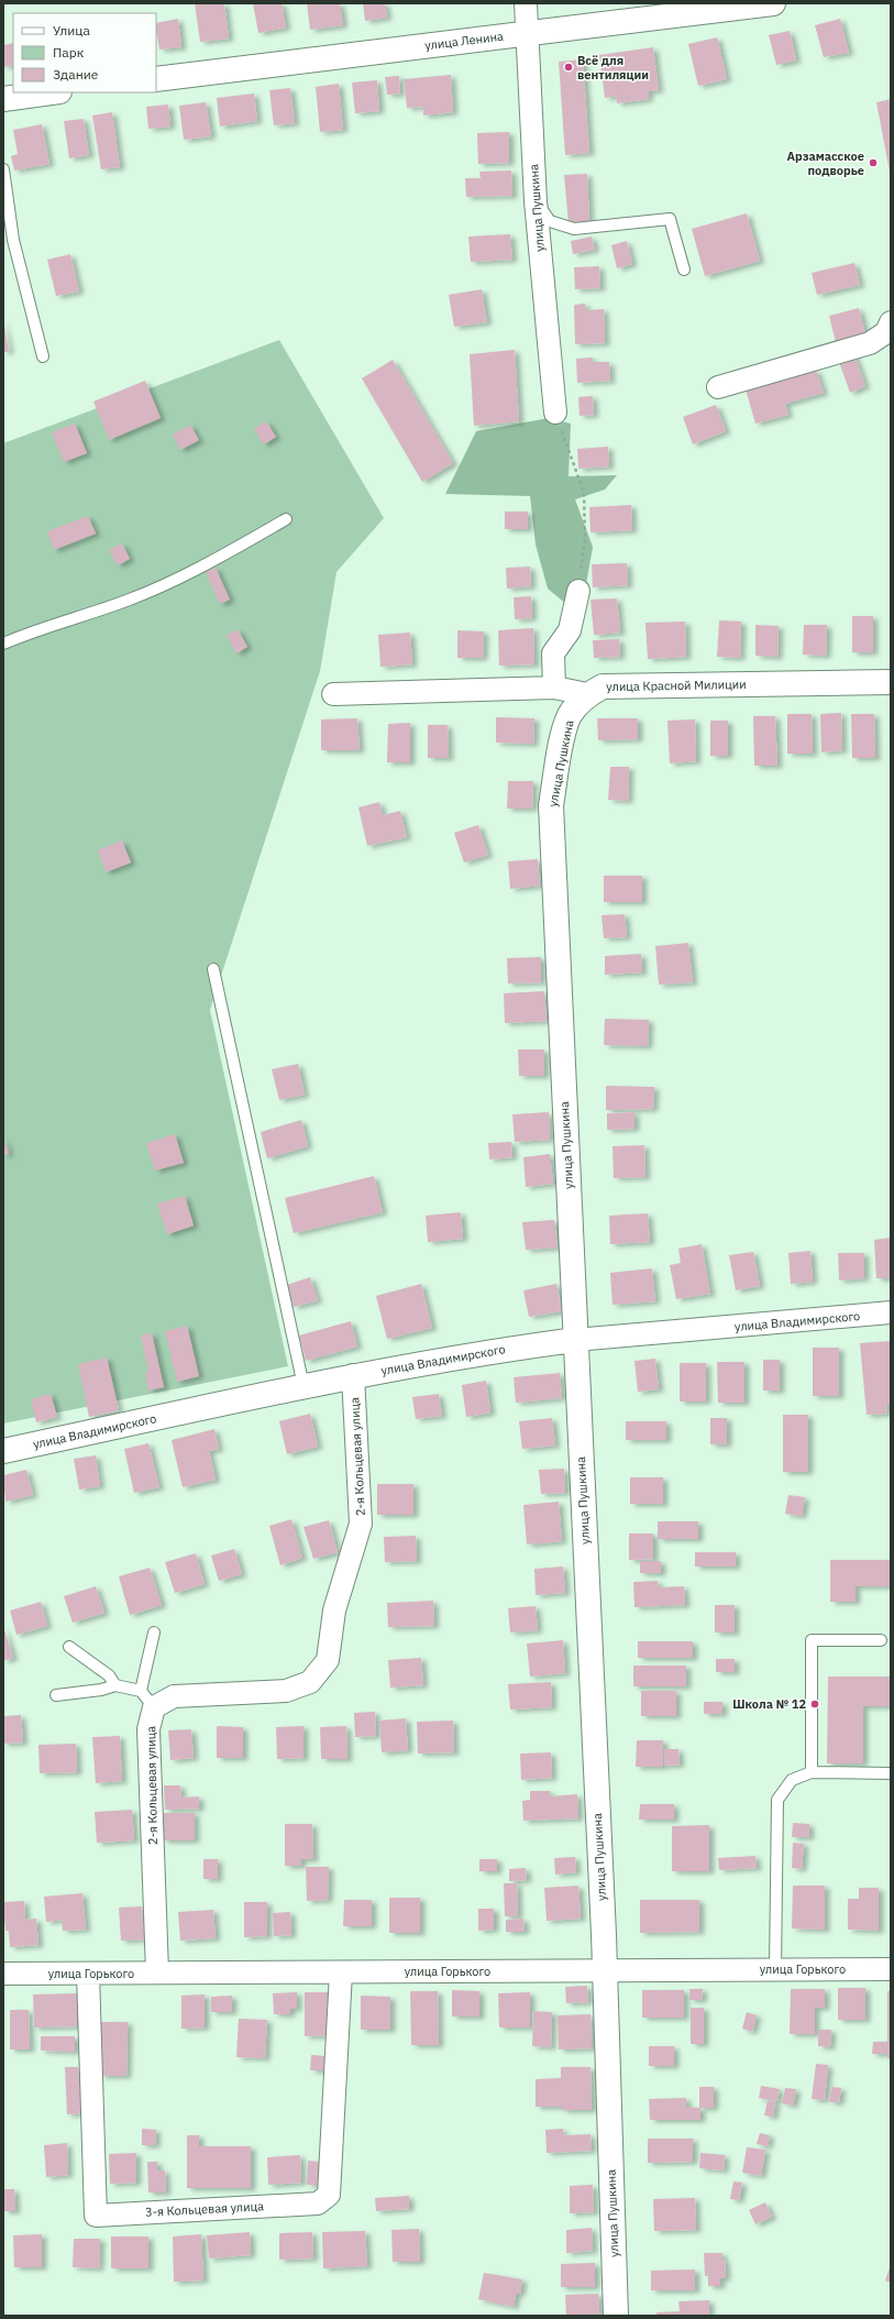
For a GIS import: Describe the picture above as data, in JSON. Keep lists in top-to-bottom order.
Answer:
{
  "streets": {
    "street": [
      "улица Ленина",
      "улица Пушкина",
      "улица Красной Милиции",
      "улица Владимирского",
      "2-я Кольцевая улица",
      "улица Горького",
      "3-я Кольцевая улица"
    ]
  },
  "crossings": [
    ["улица Ленина", "улица Пушкина"],
    ["улица Пушкина", "улица Красной Милиции"],
    ["улица Пушкина", "улица Владимирского"],
    ["улица Пушкина", "улица Горького"],
    ["улица Владимирского", "2-я Кольцевая улица"],
    ["2-я Кольцевая улица", "улица Горького"],
    ["улица Горького", "3-я Кольцевая улица"]
  ],
  "places": ["Всё для вентиляции", "Арзамасское подворье", "Школа № 12"],
  "legend": ["Улица", "Парк", "Здание"]
}
